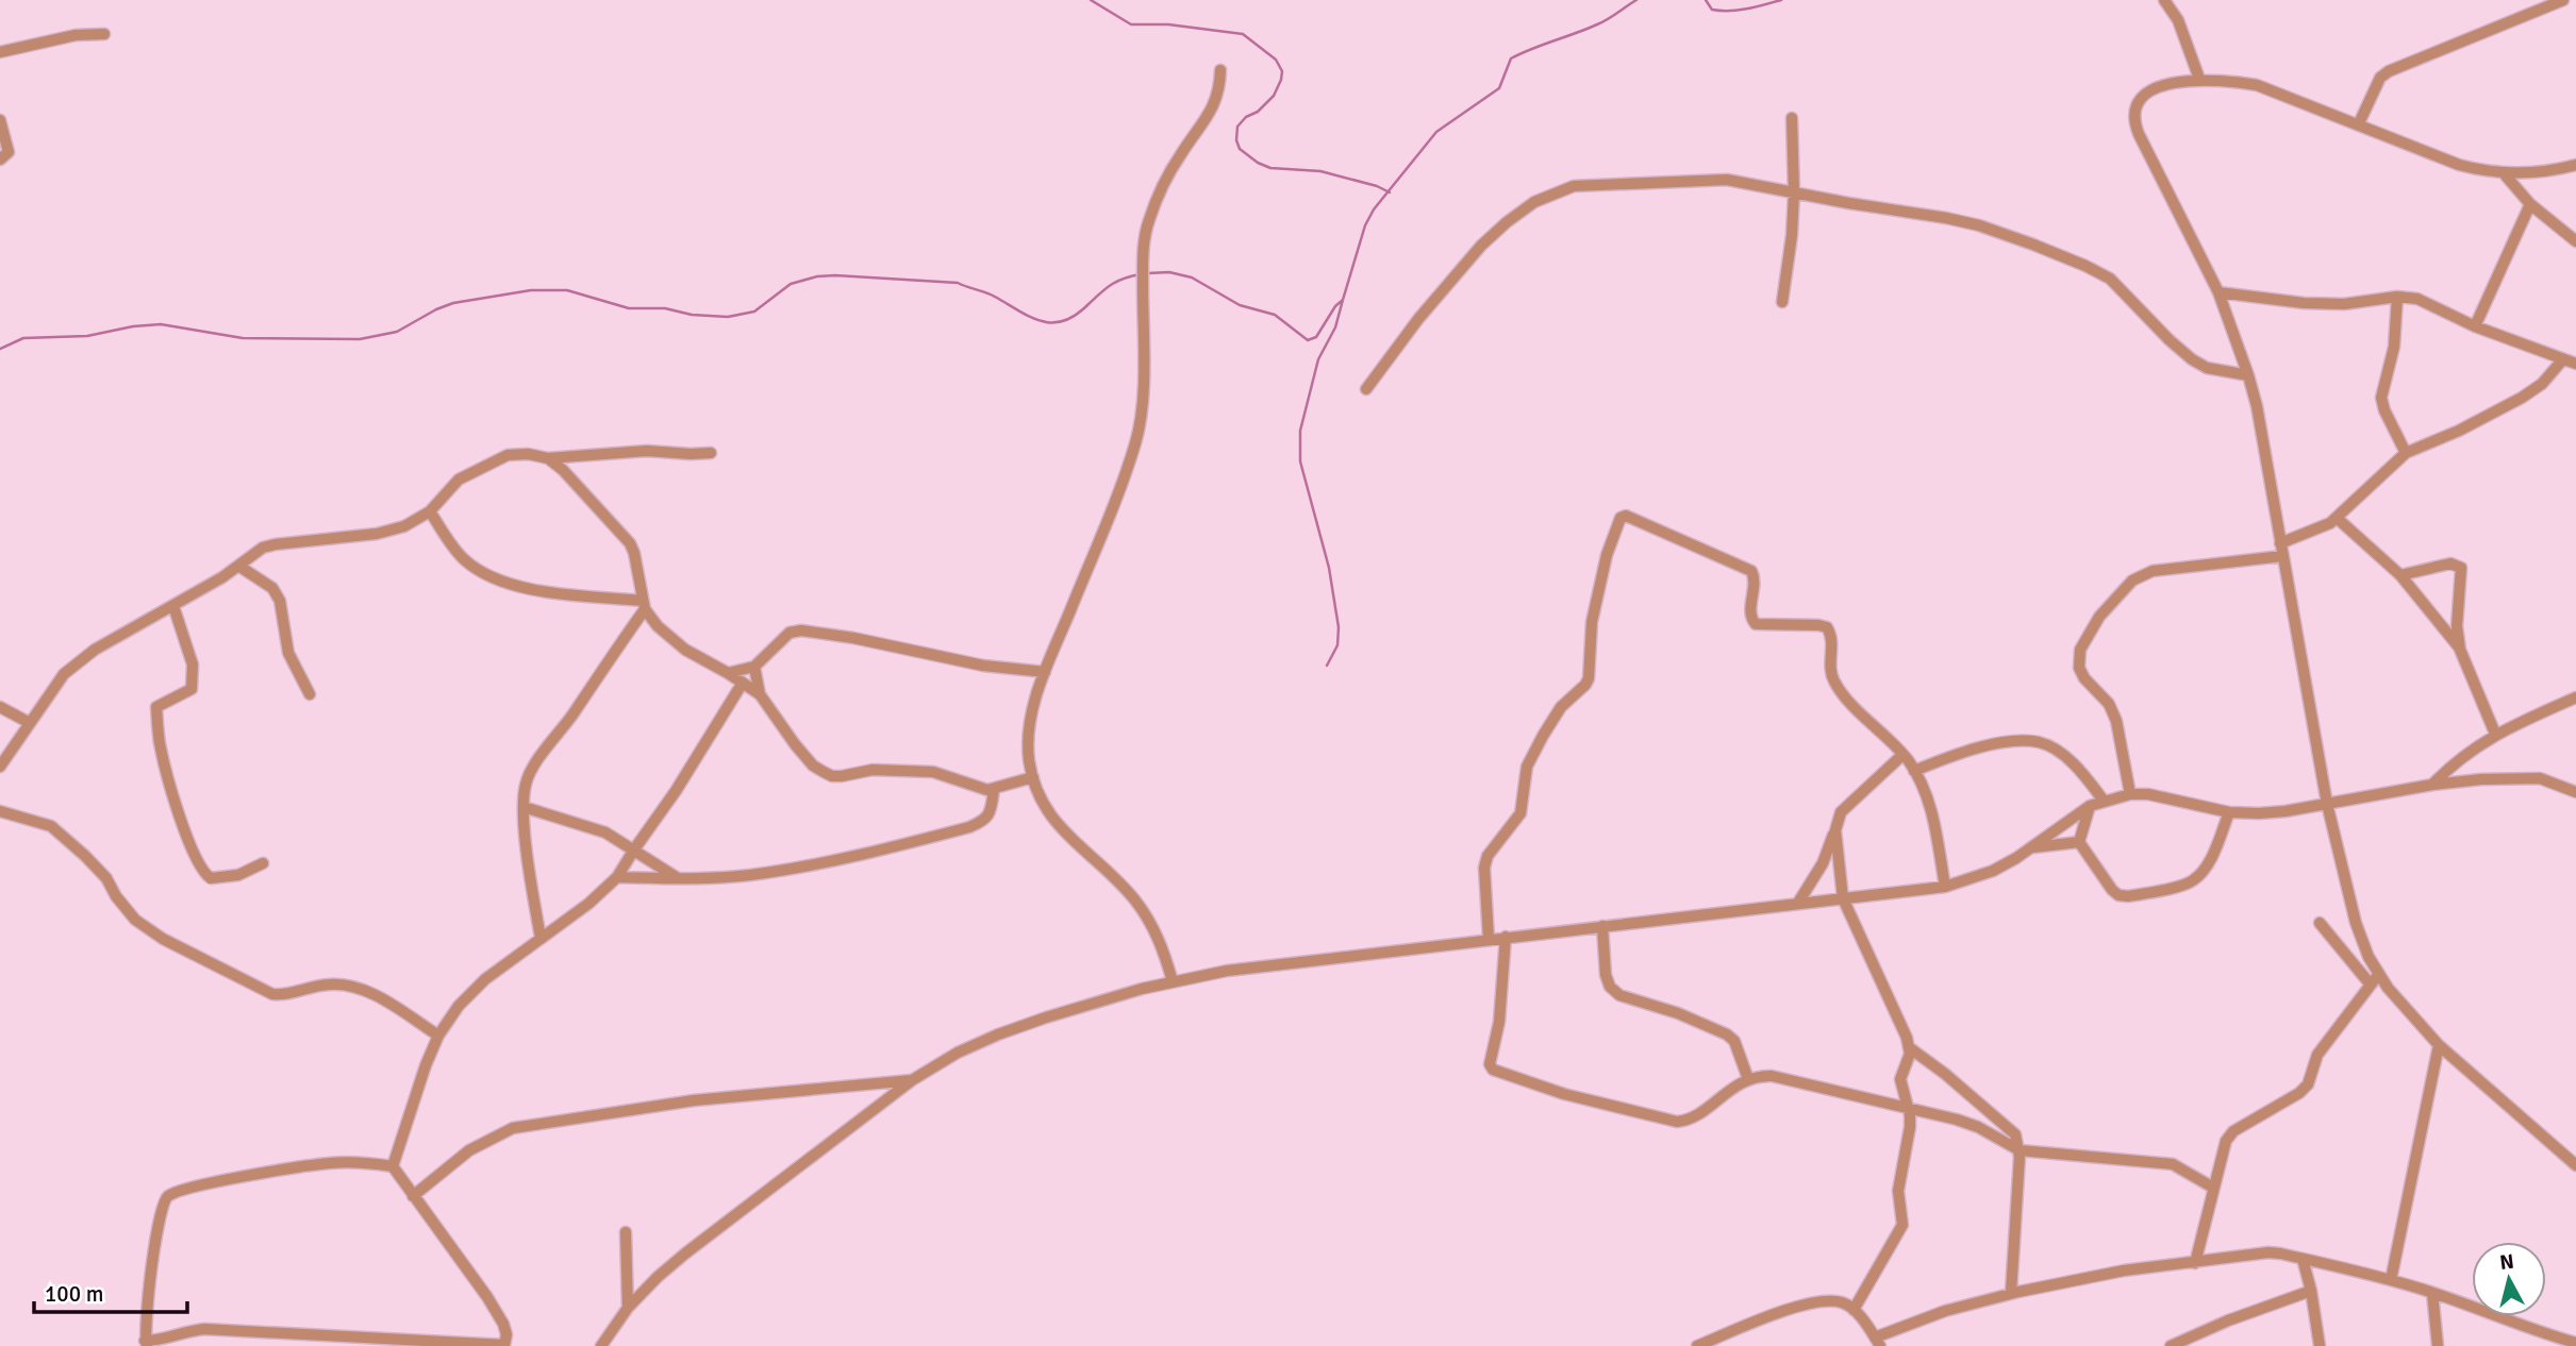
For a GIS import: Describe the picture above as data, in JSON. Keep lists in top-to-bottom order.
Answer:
{
  "scale_bar": "100 m",
  "north": "top"
}
